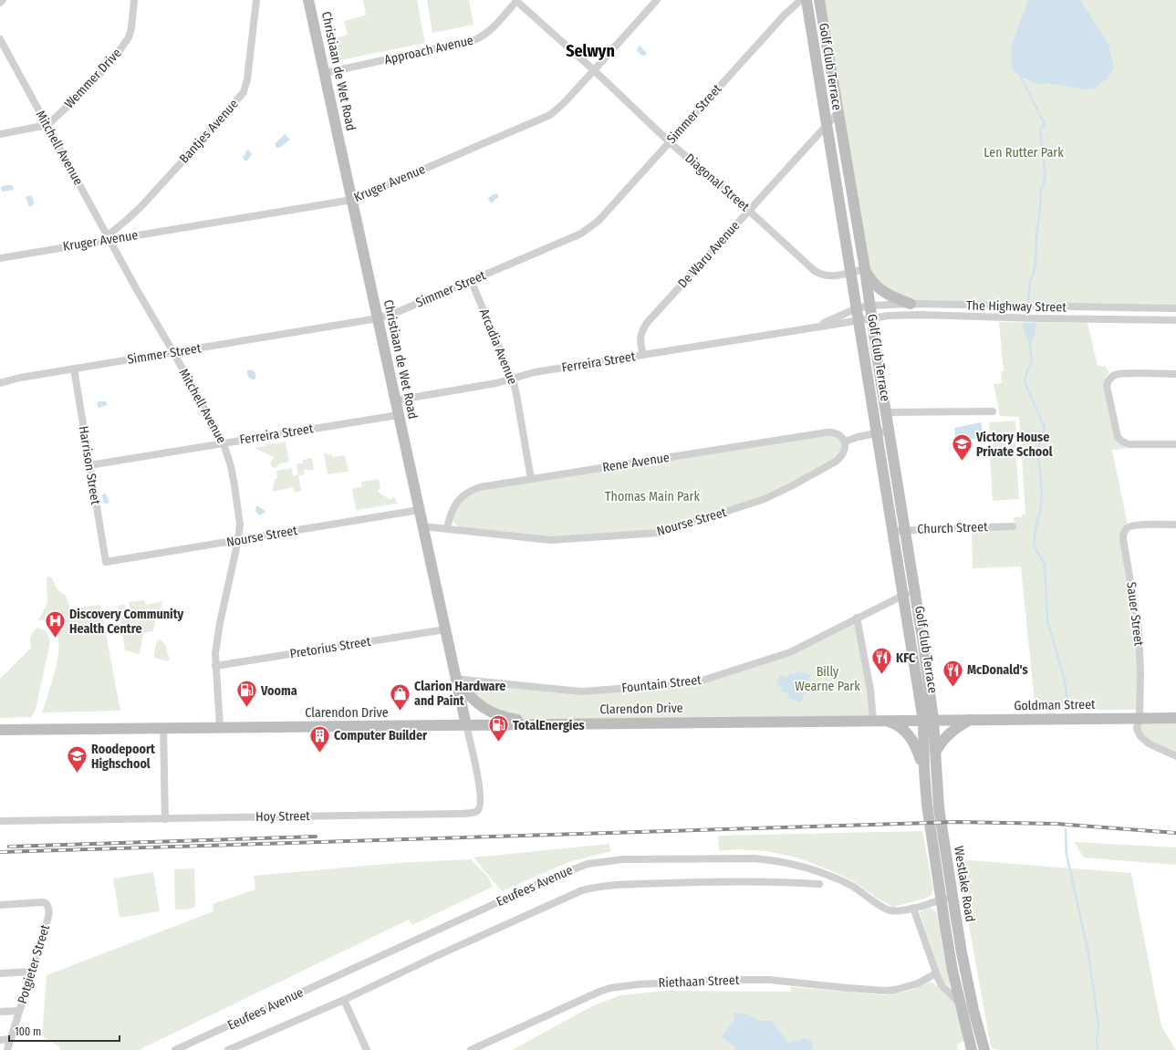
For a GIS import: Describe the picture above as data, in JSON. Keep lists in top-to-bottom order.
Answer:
{
  "streets": {
    "street": [
      "Approach Avenue",
      "Golf Club Terrace",
      "Christiaan de Wet Road",
      "Wemmer Drive",
      "Simmer Street",
      "Bantjes Avenue",
      "Mitchell Avenue",
      "Diagonal Street",
      "Kruger Avenue",
      "De Waru Avenue",
      "The Highway Street",
      "Arcadia Avenue",
      "Ferreira Street",
      "Rene Avenue",
      "Harrison Street",
      "Nourse Street",
      "Church Street",
      "Sauer Street",
      "Pretorius Street",
      "Fountain Street",
      "Goldman Street",
      "Clarendon Drive",
      "Hoy Street",
      "Westlake Road",
      "Eeufees Avenue",
      "Potgieter Street",
      "Riethaan Street"
    ]
  },
  "crossings": [
    ["Approach Avenue", "Christiaan de Wet Road"],
    ["Approach Avenue", "Diagonal Street"],
    ["Golf Club Terrace", "Diagonal Street"],
    ["Golf Club Terrace", "De Waru Avenue"],
    ["Golf Club Terrace", "The Highway Street"],
    ["Golf Club Terrace", "Ferreira Street"],
    ["Golf Club Terrace", "Church Street"],
    ["Golf Club Terrace", "Fountain Street"],
    ["Golf Club Terrace", "Goldman Street"],
    ["Golf Club Terrace", "Clarendon Drive"],
    ["Golf Club Terrace", "Westlake Road"],
    ["Christiaan de Wet Road", "Simmer Street"],
    ["Christiaan de Wet Road", "Kruger Avenue"],
    ["Christiaan de Wet Road", "Ferreira Street"],
    ["Christiaan de Wet Road", "Nourse Street"],
    ["Christiaan de Wet Road", "Pretorius Street"],
    ["Christiaan de Wet Road", "Fountain Street"],
    ["Christiaan de Wet Road", "Clarendon Drive"],
    ["Christiaan de Wet Road", "Hoy Street"],
    ["Wemmer Drive", "Mitchell Avenue"],
    ["Simmer Street", "Mitchell Avenue"],
    ["Simmer Street", "Diagonal Street"],
    ["Simmer Street", "Arcadia Avenue"],
    ["Simmer Street", "Harrison Street"],
    ["Bantjes Avenue", "Mitchell Avenue"],
    ["Bantjes Avenue", "Kruger Avenue"],
    ["Mitchell Avenue", "Kruger Avenue"],
    ["Mitchell Avenue", "Ferreira Street"],
    ["Mitchell Avenue", "Nourse Street"],
    ["Mitchell Avenue", "Pretorius Street"],
    ["Mitchell Avenue", "Clarendon Drive"],
    ["Diagonal Street", "Kruger Avenue"],
    ["Diagonal Street", "De Waru Avenue"],
    ["De Waru Avenue", "Ferreira Street"],
    ["The Highway Street", "Ferreira Street"],
    ["Arcadia Avenue", "Ferreira Street"],
    ["Arcadia Avenue", "Rene Avenue"],
    ["Ferreira Street", "Harrison Street"],
    ["Rene Avenue", "Nourse Street"],
    ["Harrison Street", "Nourse Street"],
    ["Sauer Street", "Goldman Street"],
    ["Goldman Street", "Clarendon Drive"],
    ["Goldman Street", "Westlake Road"],
    ["Clarendon Drive", "Hoy Street"],
    ["Clarendon Drive", "Westlake Road"],
    ["Westlake Road", "Eeufees Avenue"]
  ],
  "districts": ["Selwyn"],
  "parks": ["Len Rutter Park", "Thomas Main Park", "Billy Wearne Park"],
  "places": {
    "school or university": ["Victory House Private School", "Roodepoort Highschool"],
    "hospital": ["Discovery Community Health Centre"],
    "restaurant": ["KFC", "McDonald's"],
    "fuel station": ["Vooma", "TotalEnergies"],
    "shop": ["Clarion Hardware and Paint"],
    "building": ["Computer Builder"]
  },
  "scale_bar": "100 m"
}
